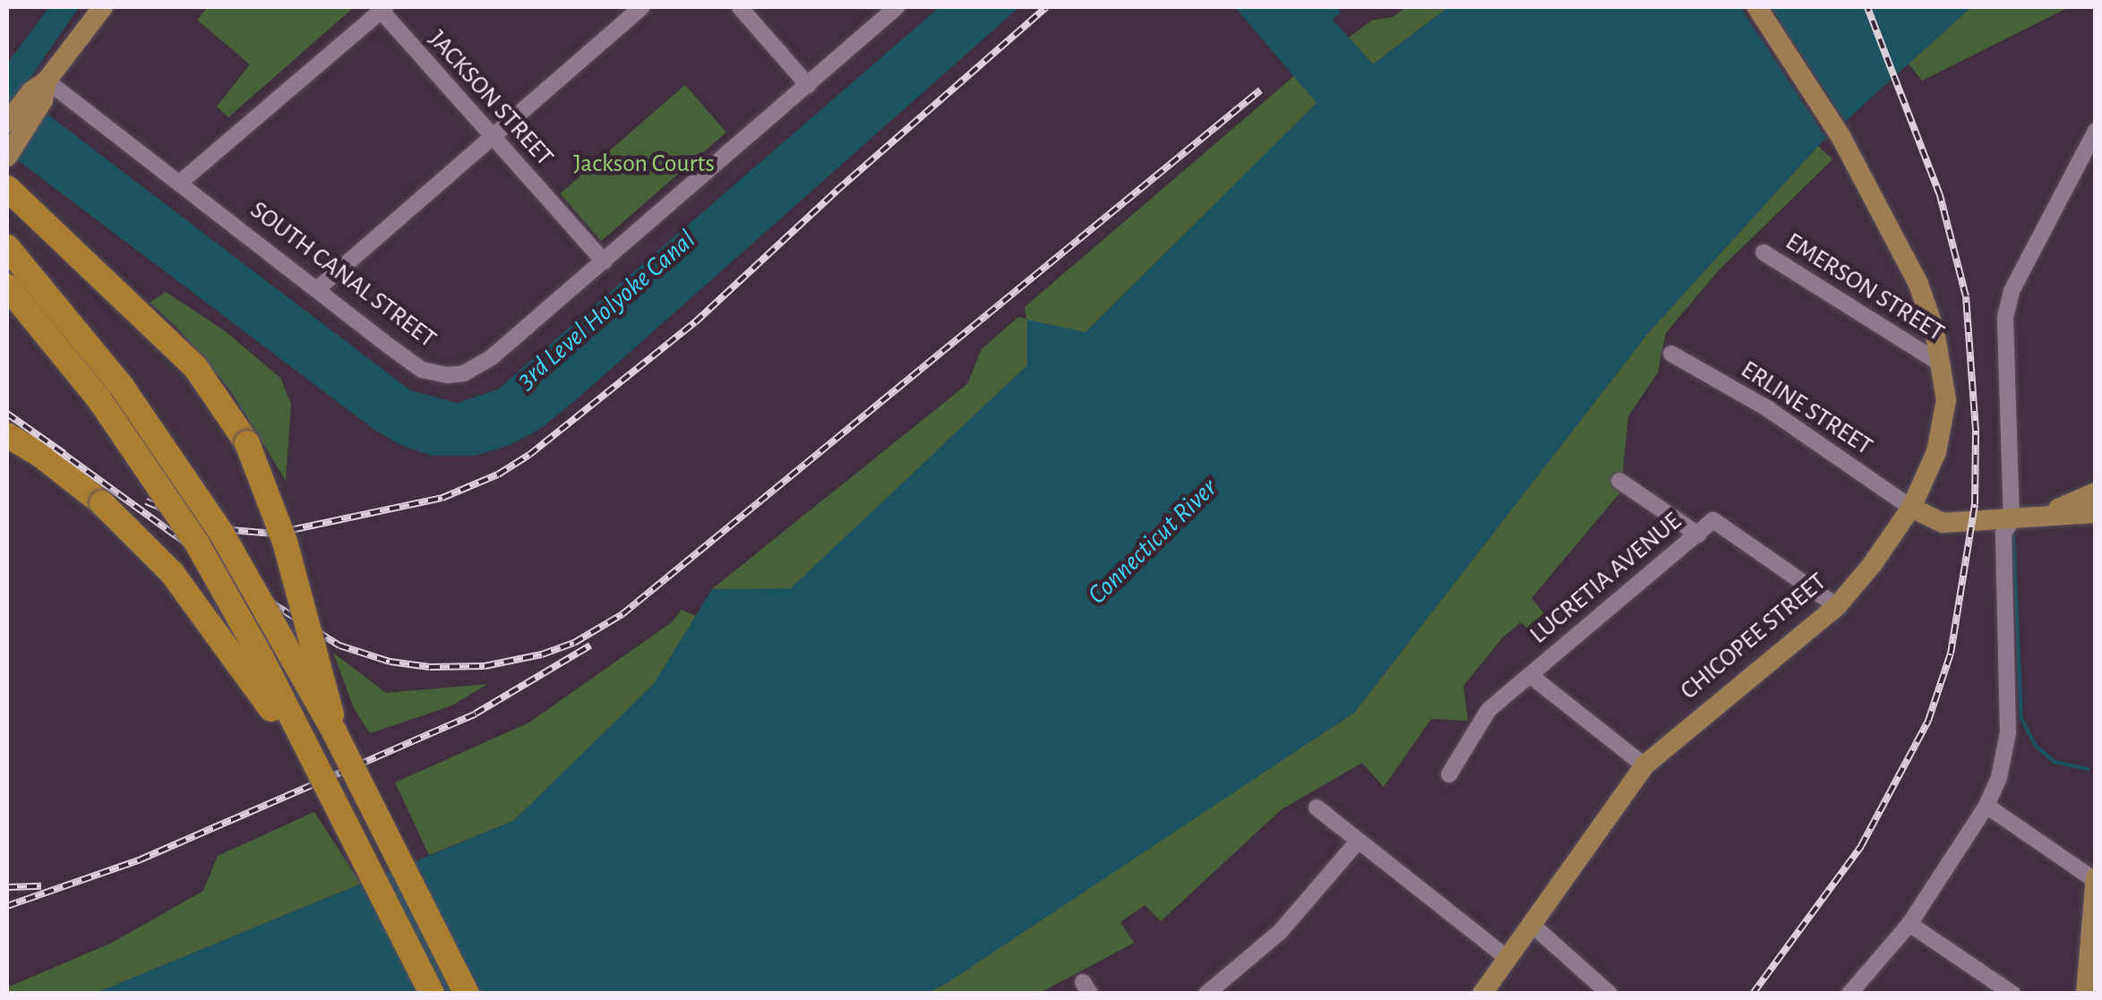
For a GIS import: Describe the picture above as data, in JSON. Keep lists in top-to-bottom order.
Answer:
{
  "streets": {
    "main road": ["CHICOPEE STREET"],
    "street": [
      "JACKSON STREET",
      "SOUTH CANAL STREET",
      "EMERSON STREET",
      "ERLINE STREET",
      "LUCRETIA AVENUE"
    ]
  },
  "crossings": [
    ["JACKSON STREET", "SOUTH CANAL STREET"],
    ["EMERSON STREET", "CHICOPEE STREET"],
    ["ERLINE STREET", "CHICOPEE STREET"],
    ["LUCRETIA AVENUE", "CHICOPEE STREET"]
  ],
  "water": ["3rd Level Holyoke Canal", "Connecticut River"],
  "parks": ["Jackson Courts"]
}
